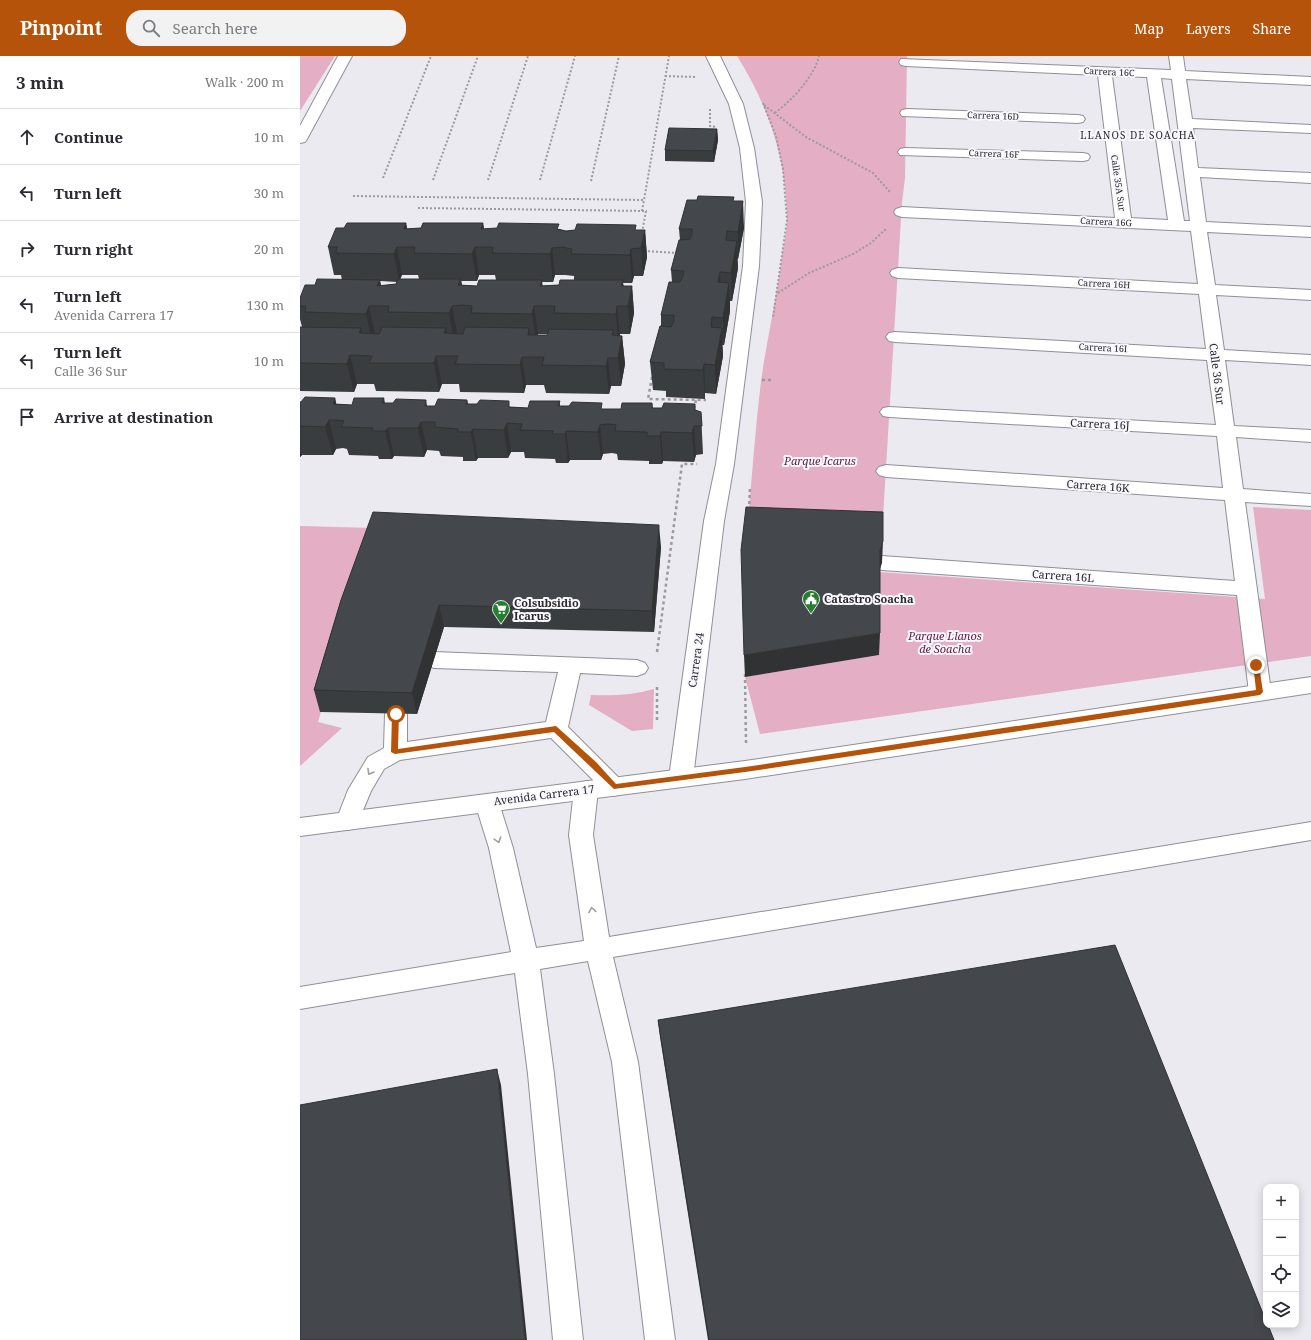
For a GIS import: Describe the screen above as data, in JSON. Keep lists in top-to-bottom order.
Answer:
{
  "streets": {
    "street": [
      "Carrera 16C",
      "Carrera 16D",
      "Carrera 16F",
      "Calle 35A Sur",
      "Carrera 16G",
      "Carrera 16H",
      "Carrera 16I",
      "Calle 36 Sur",
      "Carrera 16J",
      "Carrera 16K",
      "Carrera 16L",
      "Carrera 24",
      "Avenida Carrera 17"
    ]
  },
  "crossings": [
    ["Carrera 16C", "Calle 35A Sur"],
    ["Carrera 16C", "Calle 36 Sur"],
    ["Calle 35A Sur", "Carrera 16G"],
    ["Carrera 16G", "Calle 36 Sur"],
    ["Carrera 16H", "Calle 36 Sur"],
    ["Carrera 16I", "Calle 36 Sur"],
    ["Calle 36 Sur", "Carrera 16J"],
    ["Calle 36 Sur", "Carrera 16K"],
    ["Calle 36 Sur", "Carrera 16L"],
    ["Calle 36 Sur", "Avenida Carrera 17"],
    ["Carrera 24", "Avenida Carrera 17"]
  ],
  "districts": ["LLANOS DE SOACHA"],
  "parks": ["Parque Icarus", "Parque Llanos de Soacha"],
  "places": {
    "public building": ["Catastro Soacha"],
    "supermarket": ["Colsubsidio Icarus"]
  },
  "page": {
    "header": "Pinpoint",
    "search": "Search here",
    "nav": ["Map", "Layers", "Share"],
    "heading": ["3 min", "Walk · 200 m"],
    "list": [
      ["Continue", "10 m"],
      ["Turn left", "30 m"],
      ["Turn right", "20 m"],
      ["Turn left", "Avenida Carrera 17", "130 m"],
      ["Turn left", "Calle 36 Sur", "10 m"],
      "Arrive at destination"
    ],
    "map_buttons": ["+", "−"]
  }
}
